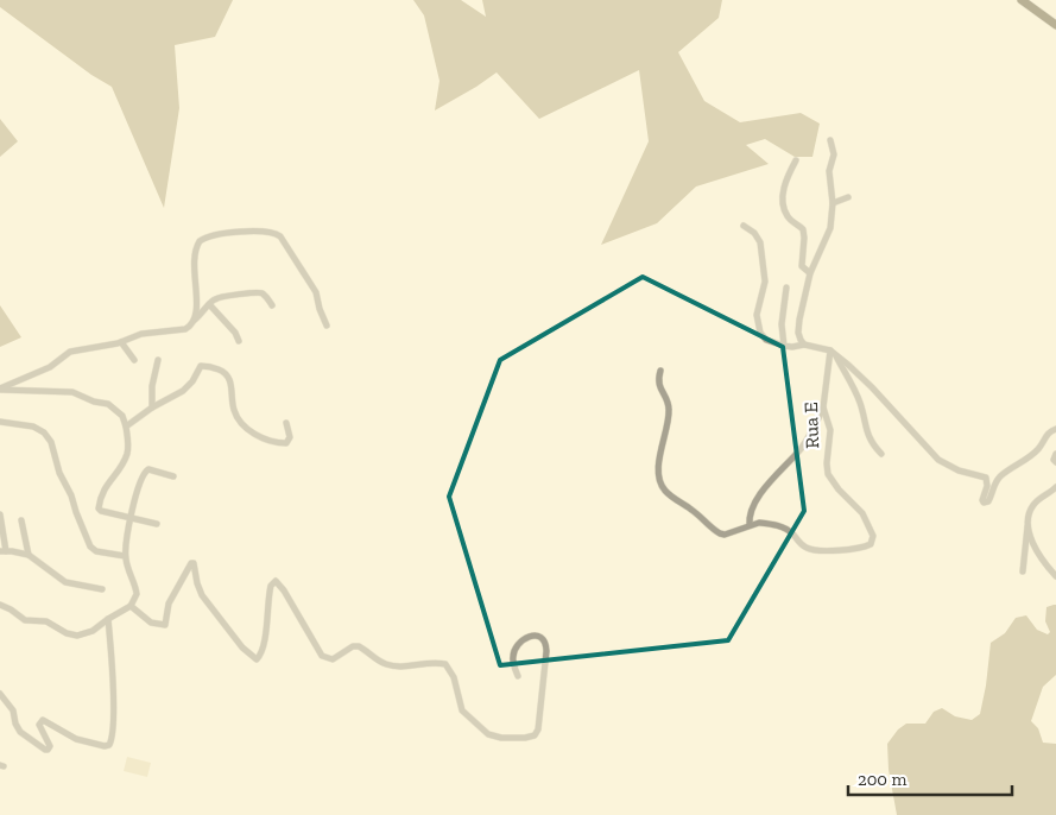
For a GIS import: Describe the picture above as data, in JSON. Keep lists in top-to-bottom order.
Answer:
{
  "streets": {
    "street": ["Rua E"]
  },
  "scale_bar": "200 m"
}
